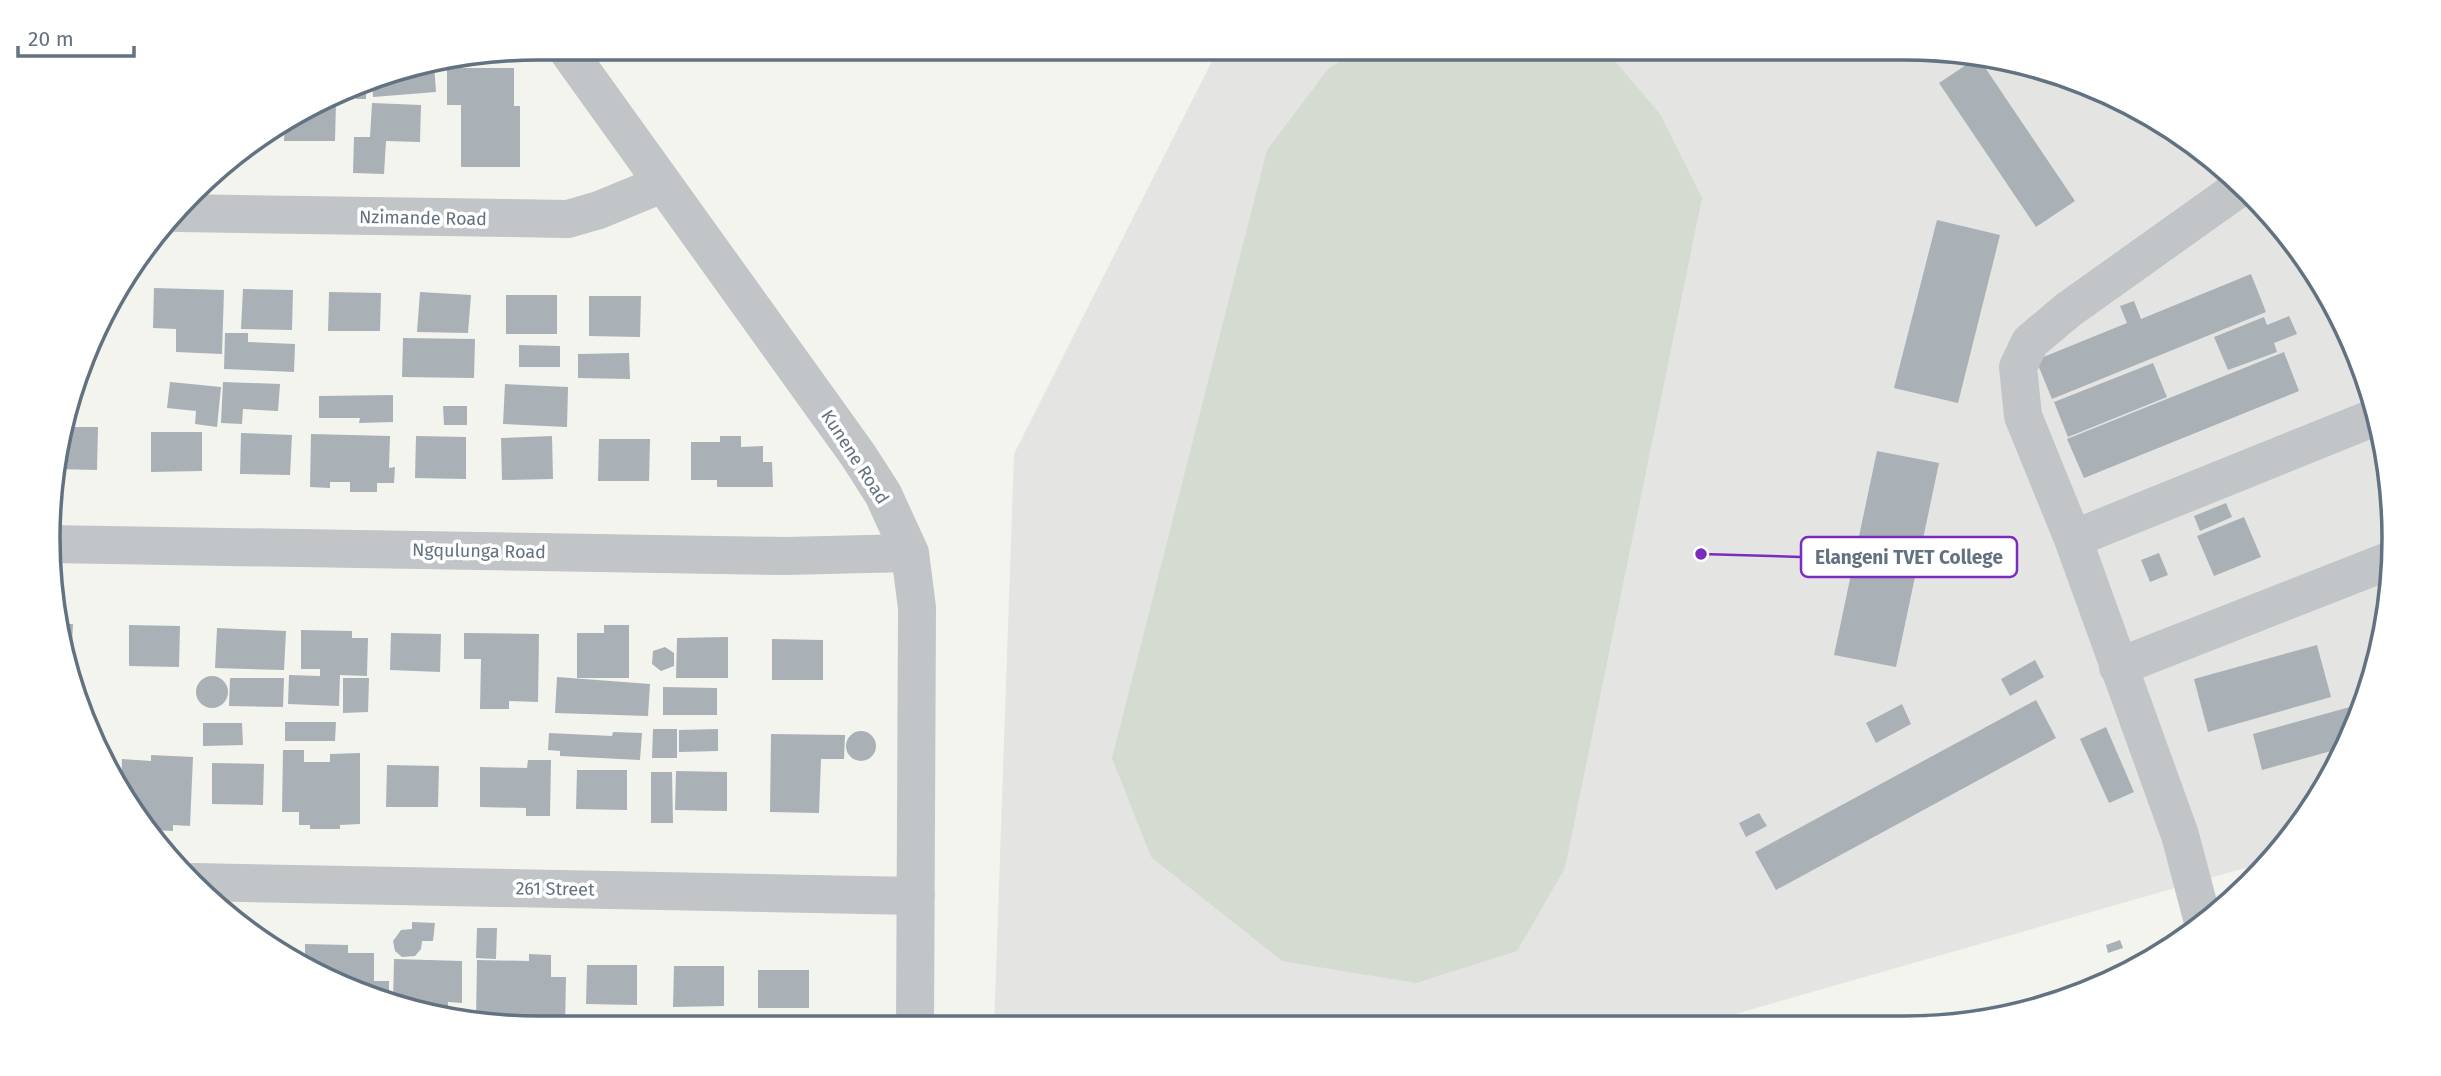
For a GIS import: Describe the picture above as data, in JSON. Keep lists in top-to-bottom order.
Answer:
{
  "streets": {
    "street": [
      "Nzimande Road",
      "Kunene Road",
      "Ngqulunga Road",
      "261 Street"
    ]
  },
  "crossings": [
    ["Nzimande Road", "Kunene Road"],
    ["Kunene Road", "Ngqulunga Road"],
    ["Kunene Road", "261 Street"]
  ],
  "places": ["Elangeni TVET College"],
  "scale_bar": "20 m"
}
